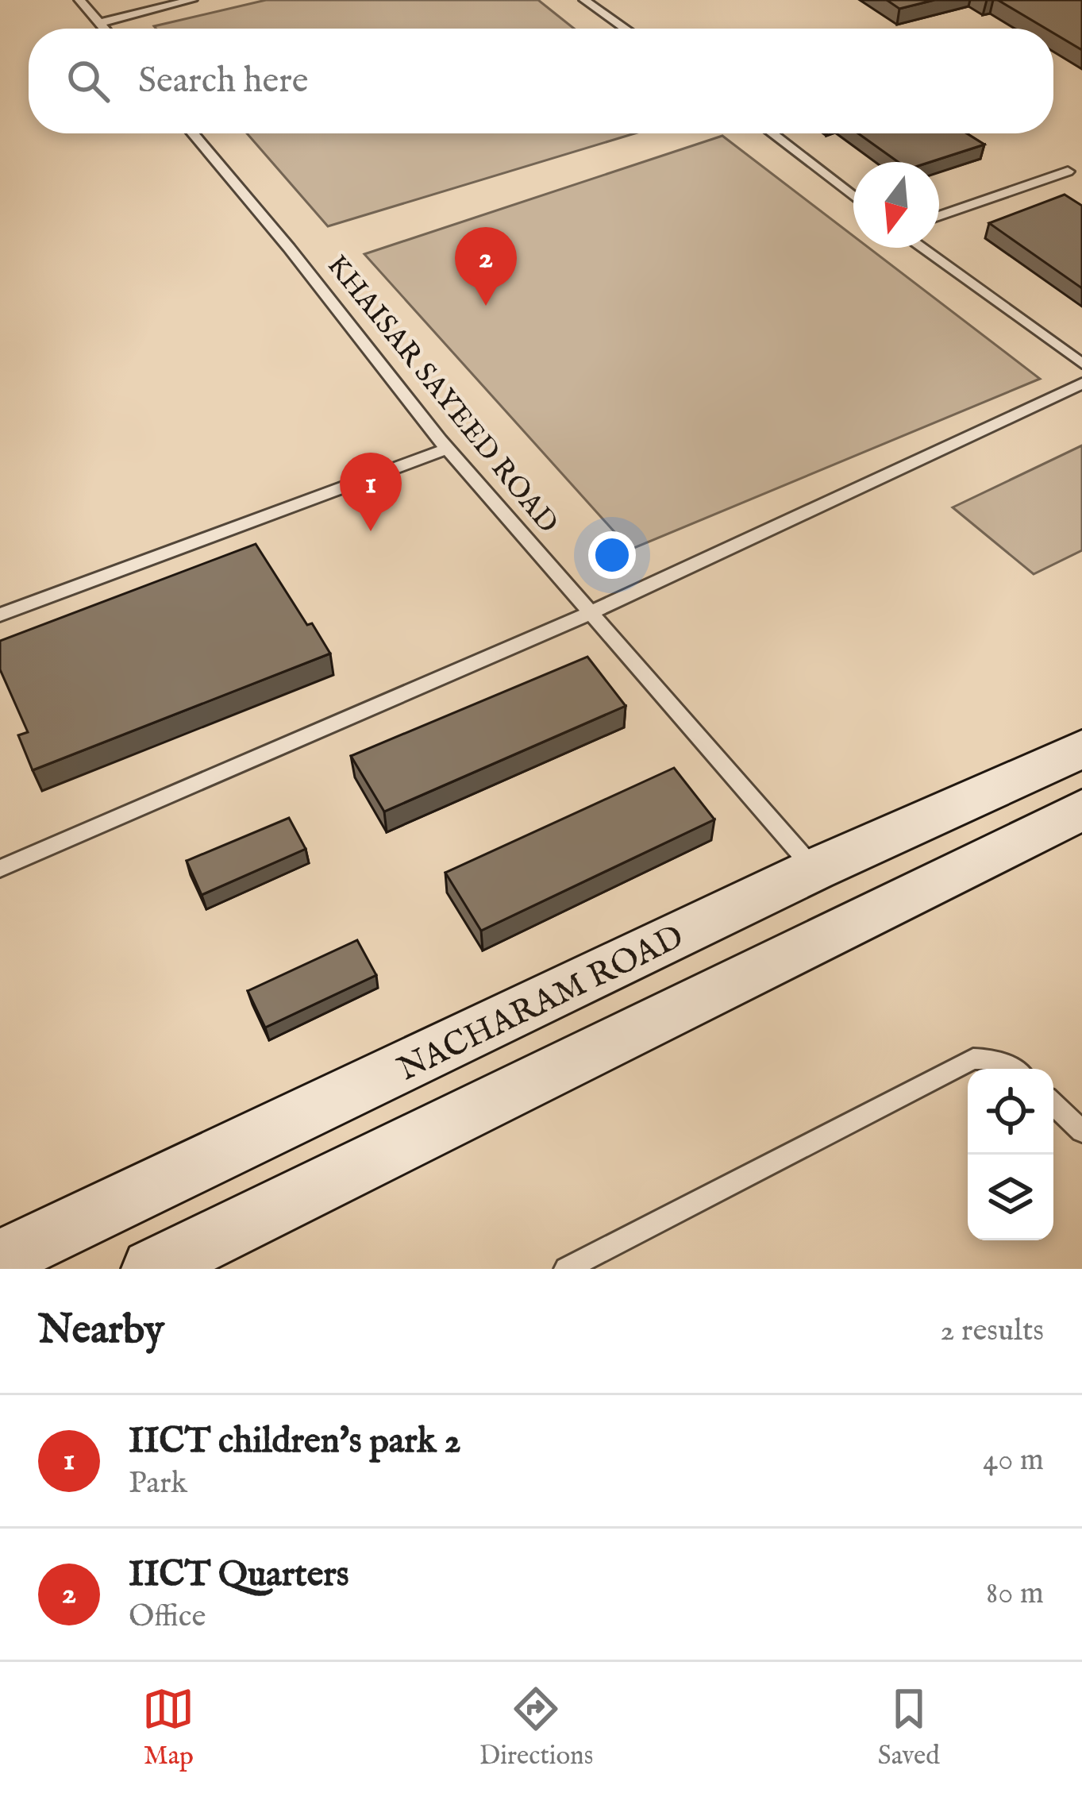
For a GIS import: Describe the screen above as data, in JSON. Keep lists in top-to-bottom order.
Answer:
{
  "streets": {
    "main road": ["NACHARAM ROAD"],
    "lane": ["KHAISAR SAYEED ROAD"]
  },
  "crossings": [
    ["KHAISAR SAYEED ROAD", "NACHARAM ROAD"]
  ],
  "north": "bottom",
  "page": {
    "search": "Search here",
    "pins": ["2", "1"],
    "heading": ["Nearby", "2 results"],
    "list": [
      {
        "mark": "1",
        "name": "IICT children's park 2",
        "note": "Park",
        "value": "40 m"
      },
      {
        "mark": "2",
        "name": "IICT Quarters",
        "note": "Office",
        "value": "80 m"
      }
    ],
    "nav": ["Map", "Directions", "Saved"]
  }
}
